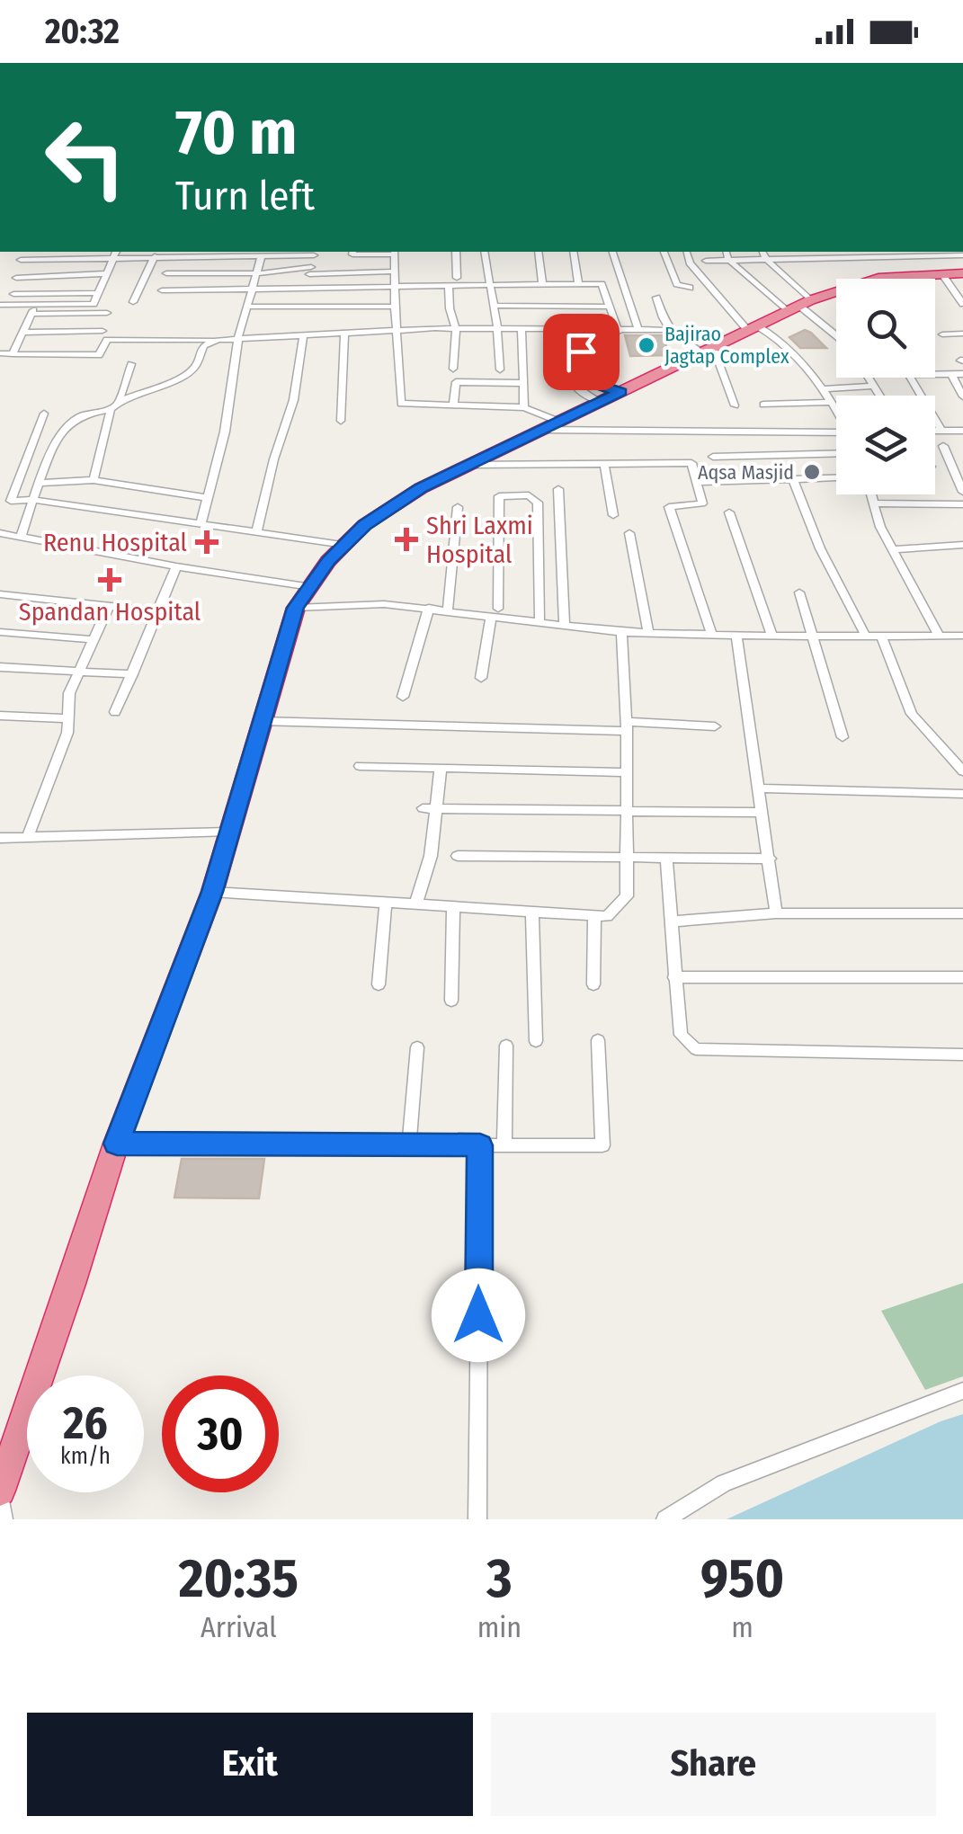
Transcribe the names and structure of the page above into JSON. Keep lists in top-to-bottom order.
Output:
{
  "places": {
    "other": ["Bajirao Jagtap Complex", "Aqsa Masjid"],
    "health": ["Shri Laxmi Hospital", "Renu Hospital", "Spandan Hospital"]
  },
  "page": {
    "status": "20:32",
    "turn": ["70 m", "Turn left"],
    "speed": "26 km/h",
    "limit": "30",
    "eta": [
      "20:35",
      "Arrival",
      "3",
      "min",
      "950",
      "m"
    ],
    "buttons": ["Exit", "Share"]
  }
}
